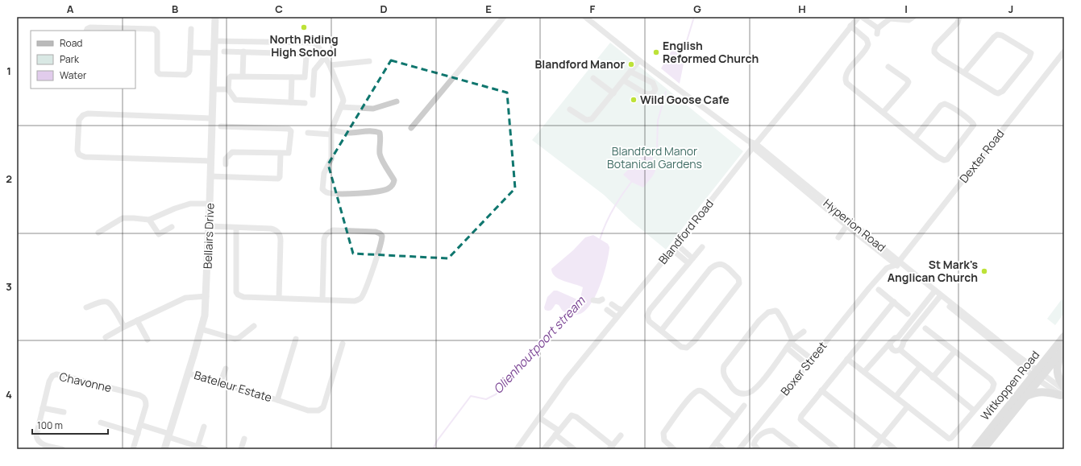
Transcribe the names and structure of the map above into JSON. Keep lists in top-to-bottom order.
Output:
{
  "streets": {
    "main road": ["Witkoppen Road"],
    "street": [
      "Dexter Road",
      "Hyperion Road",
      "Blandford Road",
      "Bellairs Drive",
      "Boxer Street",
      "Chavonne",
      "Bateleur Estate"
    ]
  },
  "crossings": [
    ["Dexter Road", "Hyperion Road"],
    ["Dexter Road", "Boxer Street"],
    ["Hyperion Road", "Blandford Road"],
    ["Hyperion Road", "Boxer Street"],
    ["Hyperion Road", "Witkoppen Road"],
    ["Bellairs Drive", "Bateleur Estate"]
  ],
  "water": ["Olienhoutpoort stream"],
  "parks": ["Blandford Manor Botanical Gardens"],
  "places": [
    "North Riding High School",
    "English Reformed Church",
    "Blandford Manor",
    "Wild Goose Cafe",
    "St Mark's Anglican Church"
  ],
  "legend": ["Road", "Park", "Water"],
  "scale_bar": "100 m",
  "grid": {
    "columns": [
      "A",
      "B",
      "C",
      "D",
      "E",
      "F",
      "G",
      "H",
      "I",
      "J"
    ],
    "rows": [
      "1",
      "2",
      "3",
      "4"
    ]
  }
}
